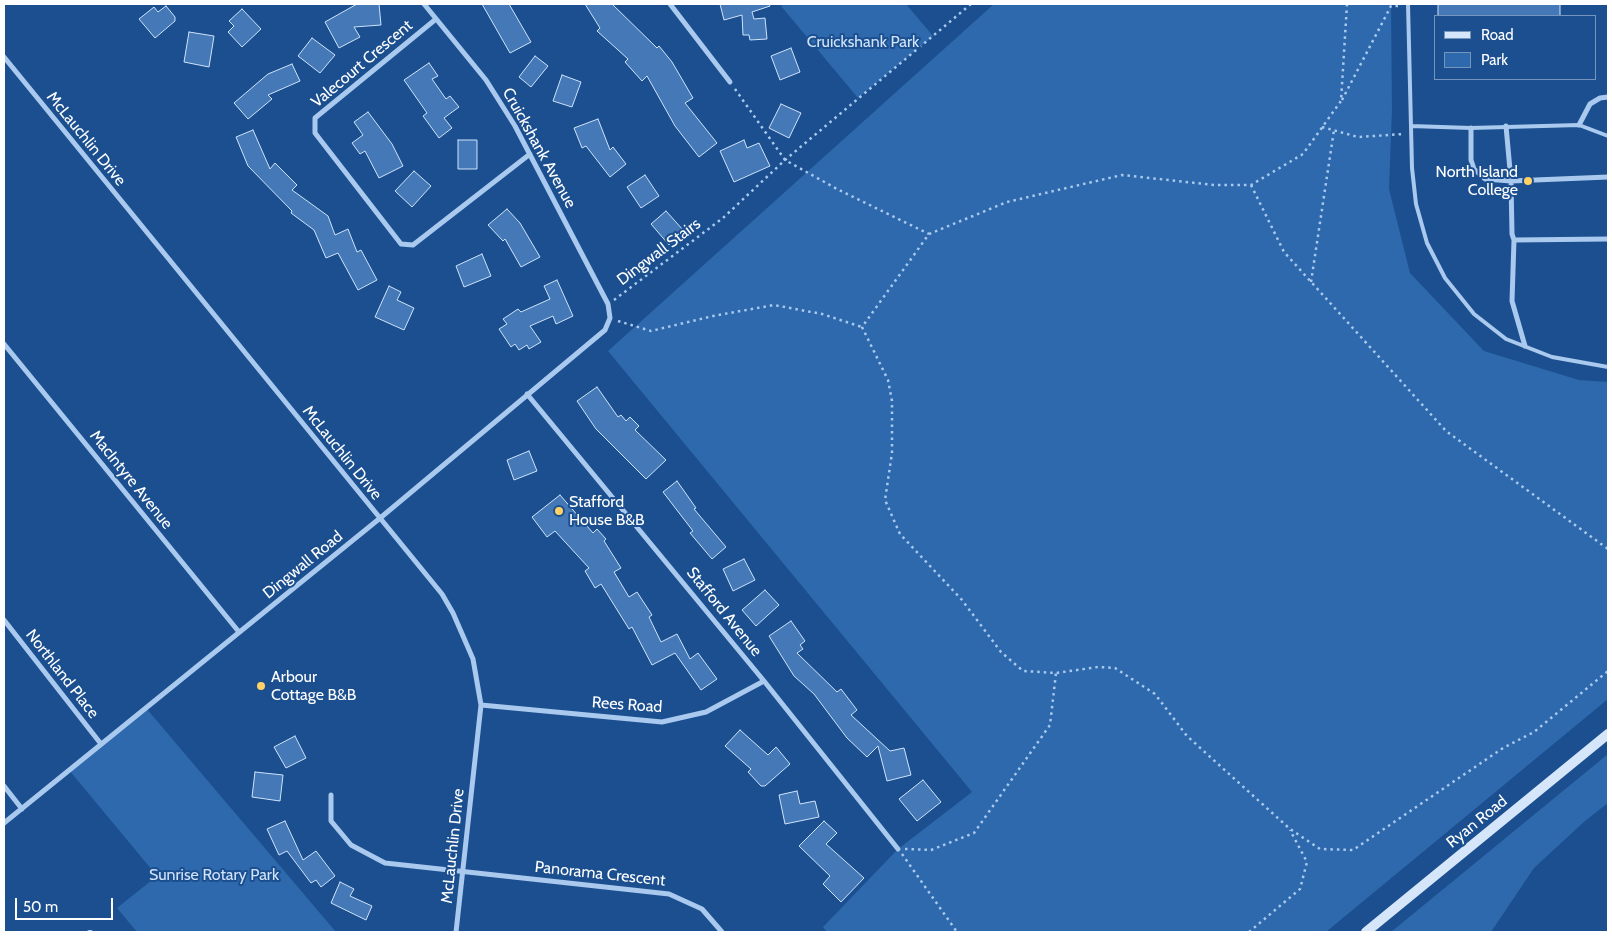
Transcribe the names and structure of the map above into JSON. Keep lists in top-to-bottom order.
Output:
{
  "streets": {
    "main road": ["Ryan Road"],
    "street": [
      "Valecourt Crescent",
      "McLauchlin Drive",
      "Cruickshank Avenue",
      "MacIntyre Avenue",
      "Dingwall Road",
      "Stafford Avenue",
      "Northland Place",
      "Rees Road",
      "Panorama Crescent"
    ],
    "path": ["Dingwall Stairs"]
  },
  "crossings": [
    ["Valecourt Crescent", "Cruickshank Avenue"],
    ["McLauchlin Drive", "Dingwall Road"],
    ["McLauchlin Drive", "Rees Road"],
    ["McLauchlin Drive", "Panorama Crescent"],
    ["Cruickshank Avenue", "Dingwall Stairs"],
    ["Cruickshank Avenue", "Dingwall Road"],
    ["MacIntyre Avenue", "Dingwall Road"],
    ["Dingwall Road", "Stafford Avenue"],
    ["Dingwall Road", "Northland Place"],
    ["Stafford Avenue", "Rees Road"]
  ],
  "parks": ["Cruickshank Park", "Sunrise Rotary Park"],
  "places": ["North Island College", "Stafford House B&B", "Arbour Cottage B&B"],
  "legend": ["Road", "Park"],
  "scale_bar": "50 m"
}
